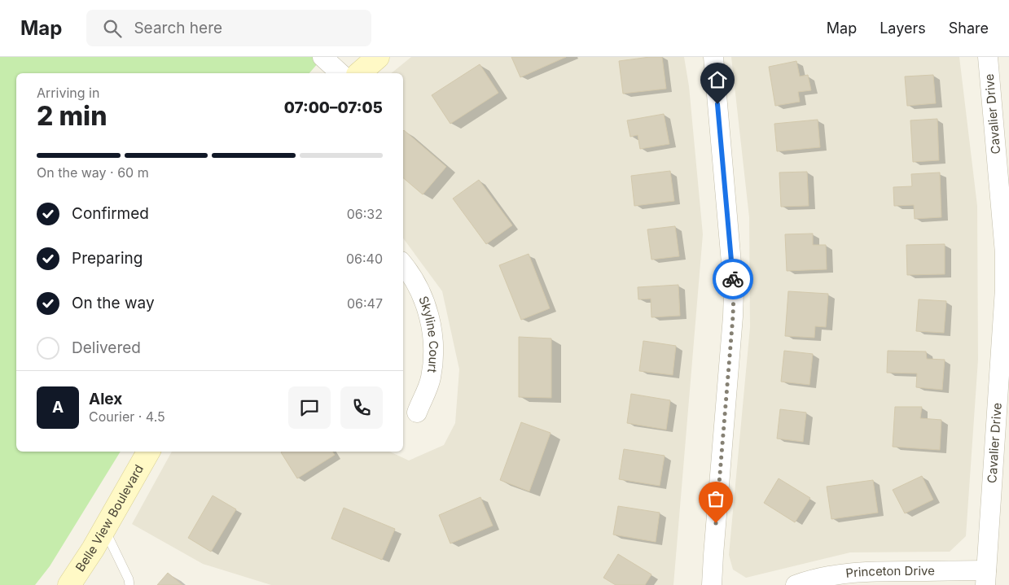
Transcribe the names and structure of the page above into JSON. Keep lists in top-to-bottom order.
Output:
{
  "streets": {
    "main road": ["Belle View Boulevard"],
    "street": ["Cavalier Drive", "Skyline Court", "Princeton Drive"]
  },
  "crossings": [
    ["Cavalier Drive", "Princeton Drive"]
  ],
  "page": {
    "header": "Map",
    "search": "Search here",
    "nav": ["Map", "Layers", "Share"],
    "heading": ["2 min", "Arriving in", "07:00–07:05"],
    "panel": ["Alex", "Courier · 4.5"],
    "bar": "On the way · 60 m",
    "list": [
      ["Confirmed", "06:32"],
      ["Preparing", "06:40"],
      ["On the way", "06:47"],
      "Delivered"
    ],
    "round": "A"
  }
}
